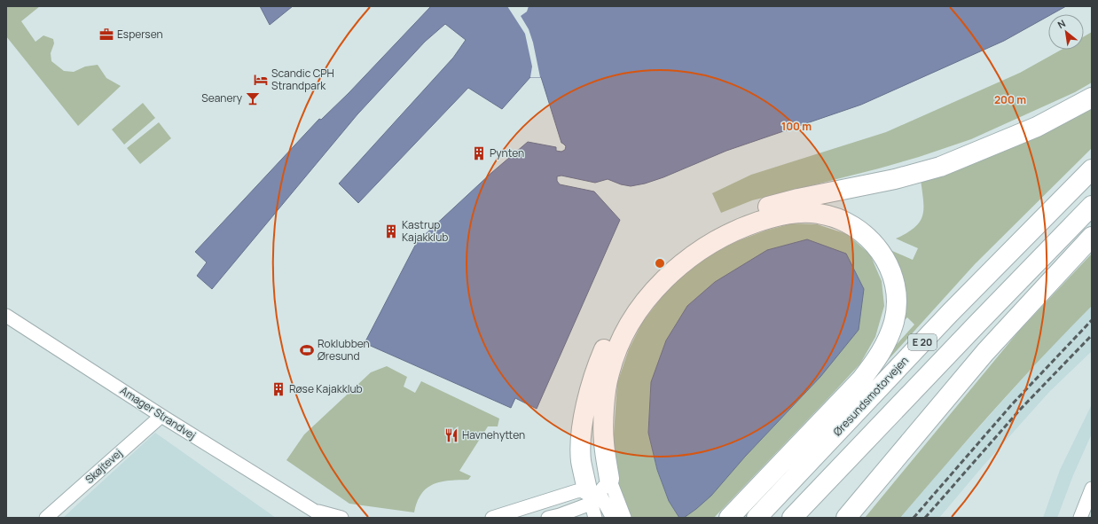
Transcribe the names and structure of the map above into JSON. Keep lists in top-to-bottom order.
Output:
{
  "streets": {
    "highway": ["E 20", "Øresundsmotorvejen"],
    "street": ["Amager Strandvej", "Skøjtevej"]
  },
  "crossings": [
    ["Amager Strandvej", "Skøjtevej"]
  ],
  "places": {
    "office": ["Espersen"],
    "hotel": ["Scandic CPH Strandpark"],
    "bar": ["Seanery"],
    "building": ["Pynten", "Kastrup Kajakklub", "Røse Kajakklub"],
    "sports": ["Roklubben Øresund"],
    "restaurant": ["Havnehytten"]
  },
  "north": "top left",
  "rings": ["200 m", "100 m"]
}
